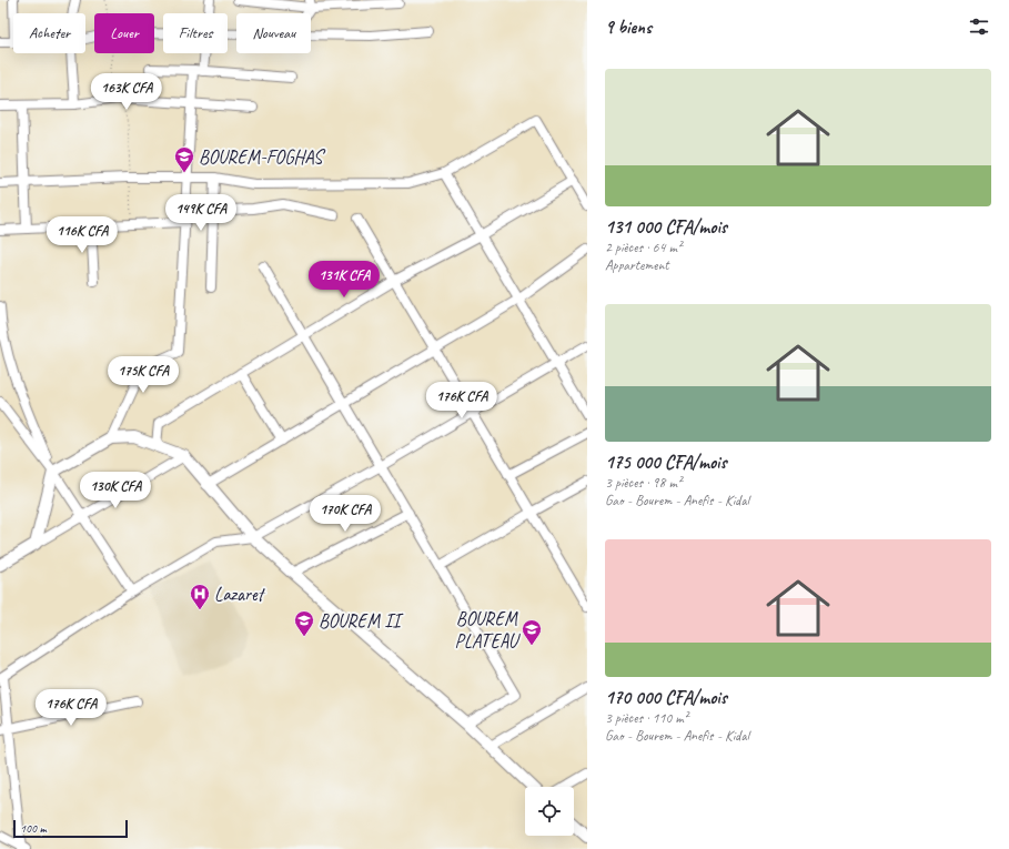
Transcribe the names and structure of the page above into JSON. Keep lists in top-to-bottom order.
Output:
{
  "places": {
    "school or university": ["BOUREM-FOGHAS", "BOUREM II", "BOUREM PLATEAU"],
    "hospital": ["Lazaret"]
  },
  "scale_bar": "100 m",
  "page": {
    "heading": "9 biens",
    "chip": [
      "Acheter",
      "Louer",
      "Filtres",
      "Nouveau"
    ],
    "list": [
      {
        "name": "131 000 CFA/mois",
        "note": "2 pièces · 64 m² · Appartement"
      },
      {
        "name": "175 000 CFA/mois",
        "note": "3 pièces · 98 m² · Gao - Bourem - Anefis - Kidal"
      },
      {
        "name": "170 000 CFA/mois",
        "note": "3 pièces · 110 m² · Gao - Bourem - Anefis - Kidal"
      }
    ],
    "price": [
      "163K CFA",
      "149K CFA",
      "116K CFA",
      "131K CFA",
      "175K CFA",
      "176K CFA",
      "130K CFA",
      "170K CFA",
      "176K CFA"
    ],
    "scale": "100 m"
  }
}
